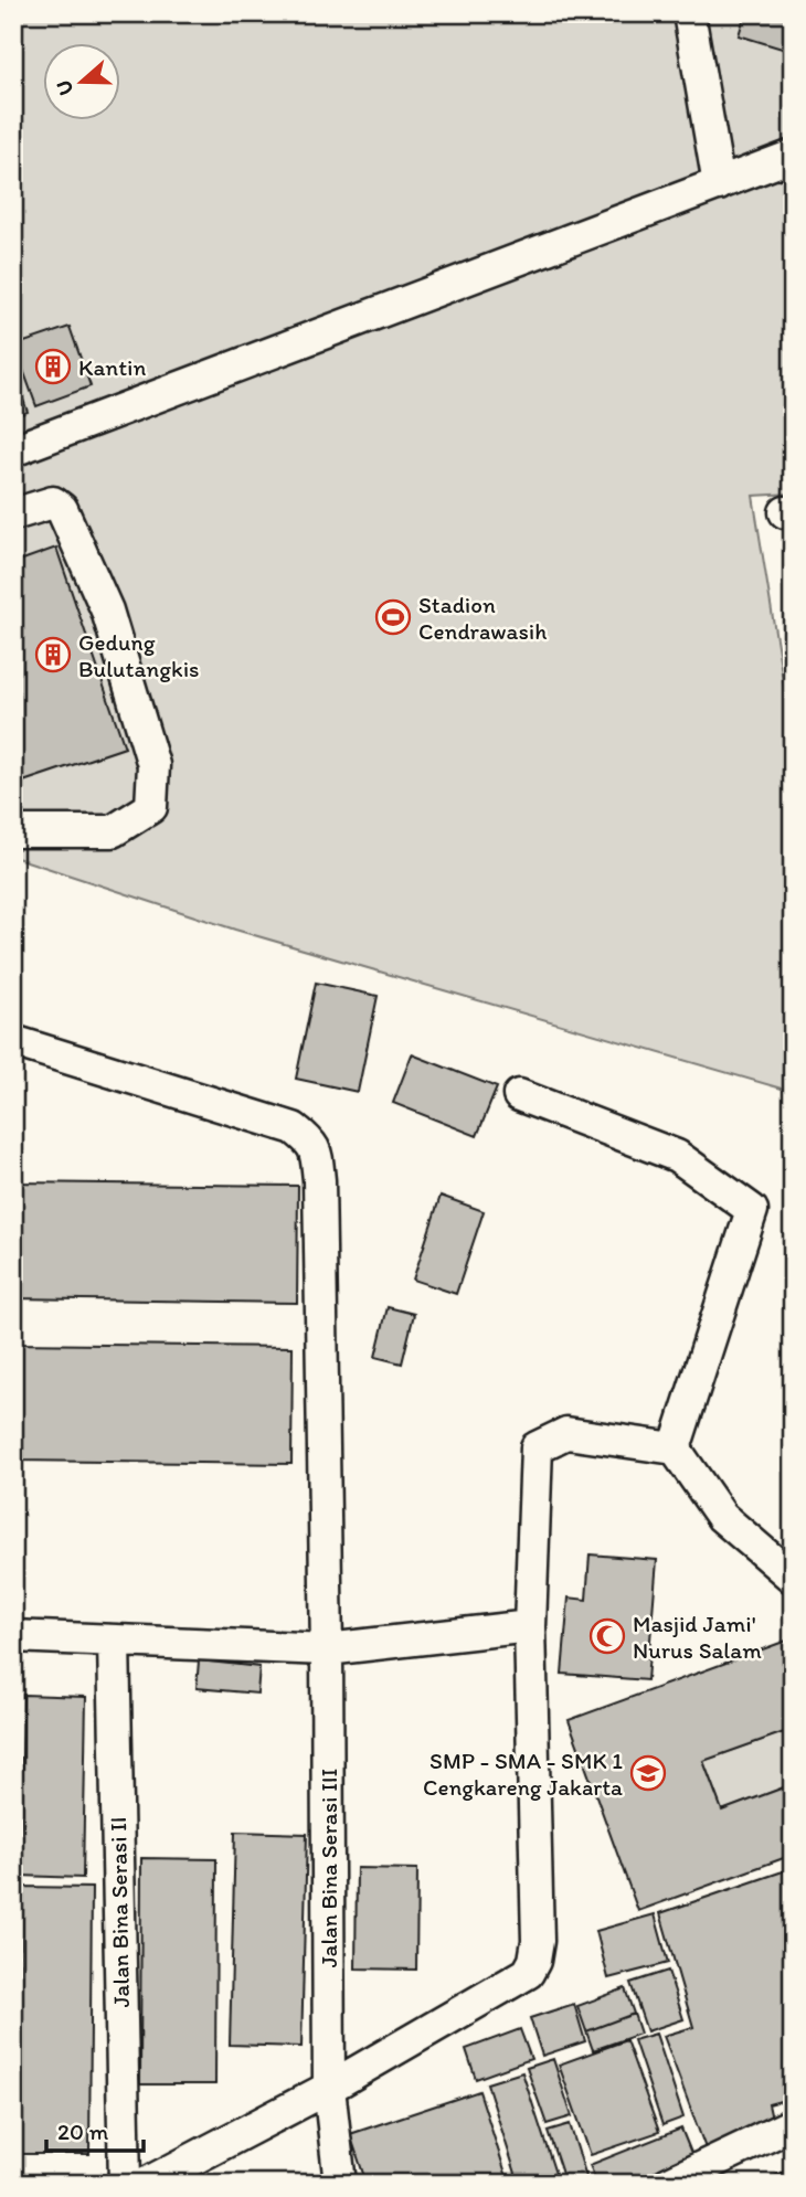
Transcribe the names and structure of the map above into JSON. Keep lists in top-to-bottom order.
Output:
{
  "streets": {
    "street": ["Jalan Bina Serasi III", "Jalan Bina Serasi II"]
  },
  "places": {
    "building": ["Kantin", "Gedung Bulutangkis"],
    "sports": ["Stadion Cendrawasih"],
    "mosque": ["Masjid Jami' Nurus Salam"],
    "school or university": ["SMP - SMA - SMK 1 Cengkareng Jakarta"]
  },
  "scale_bar": "20 m",
  "north": "left"
}
